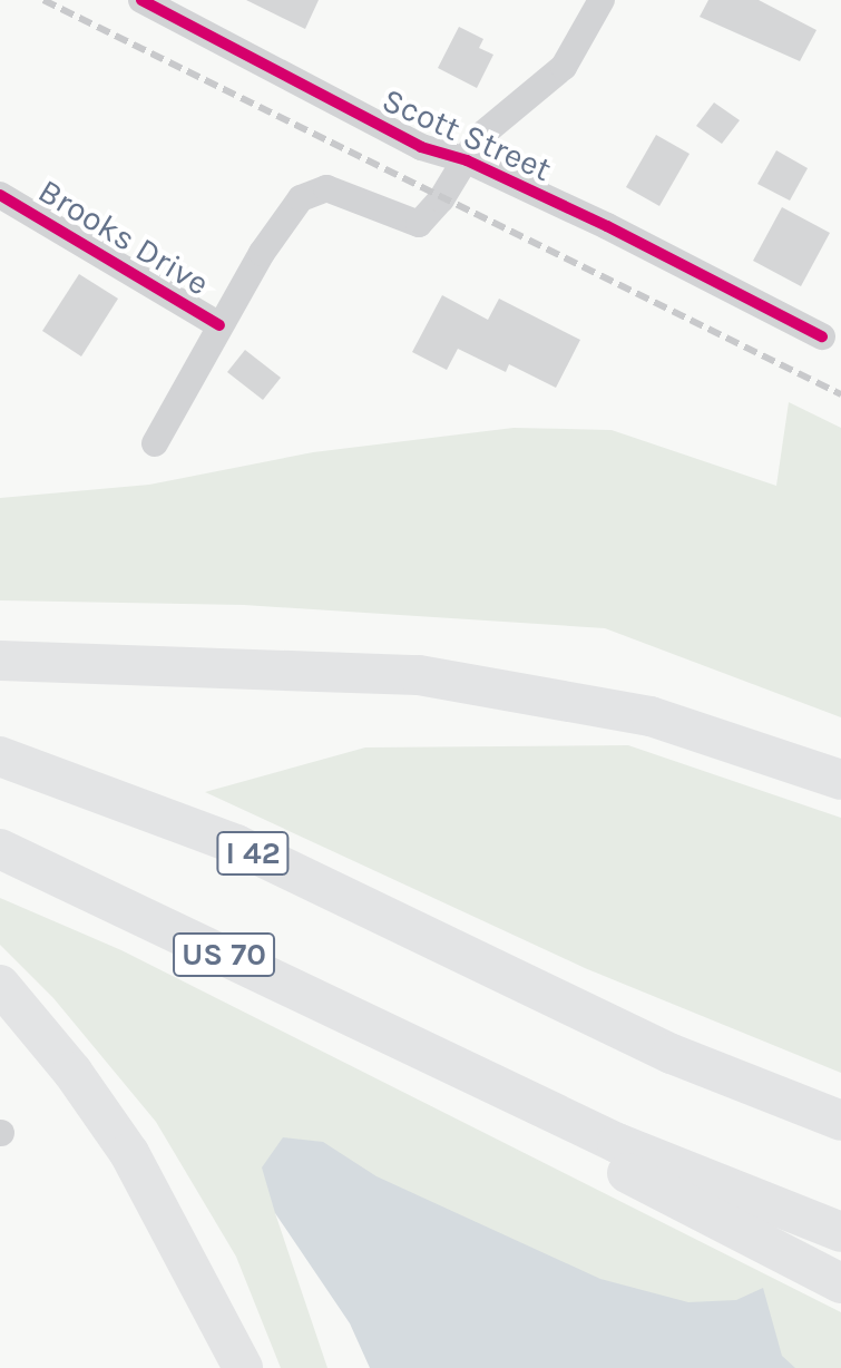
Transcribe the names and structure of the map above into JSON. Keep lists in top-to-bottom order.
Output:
{
  "streets": {
    "highway": ["I 42", "US 70"],
    "street": ["Scott Street", "Brooks Drive"]
  }
}
